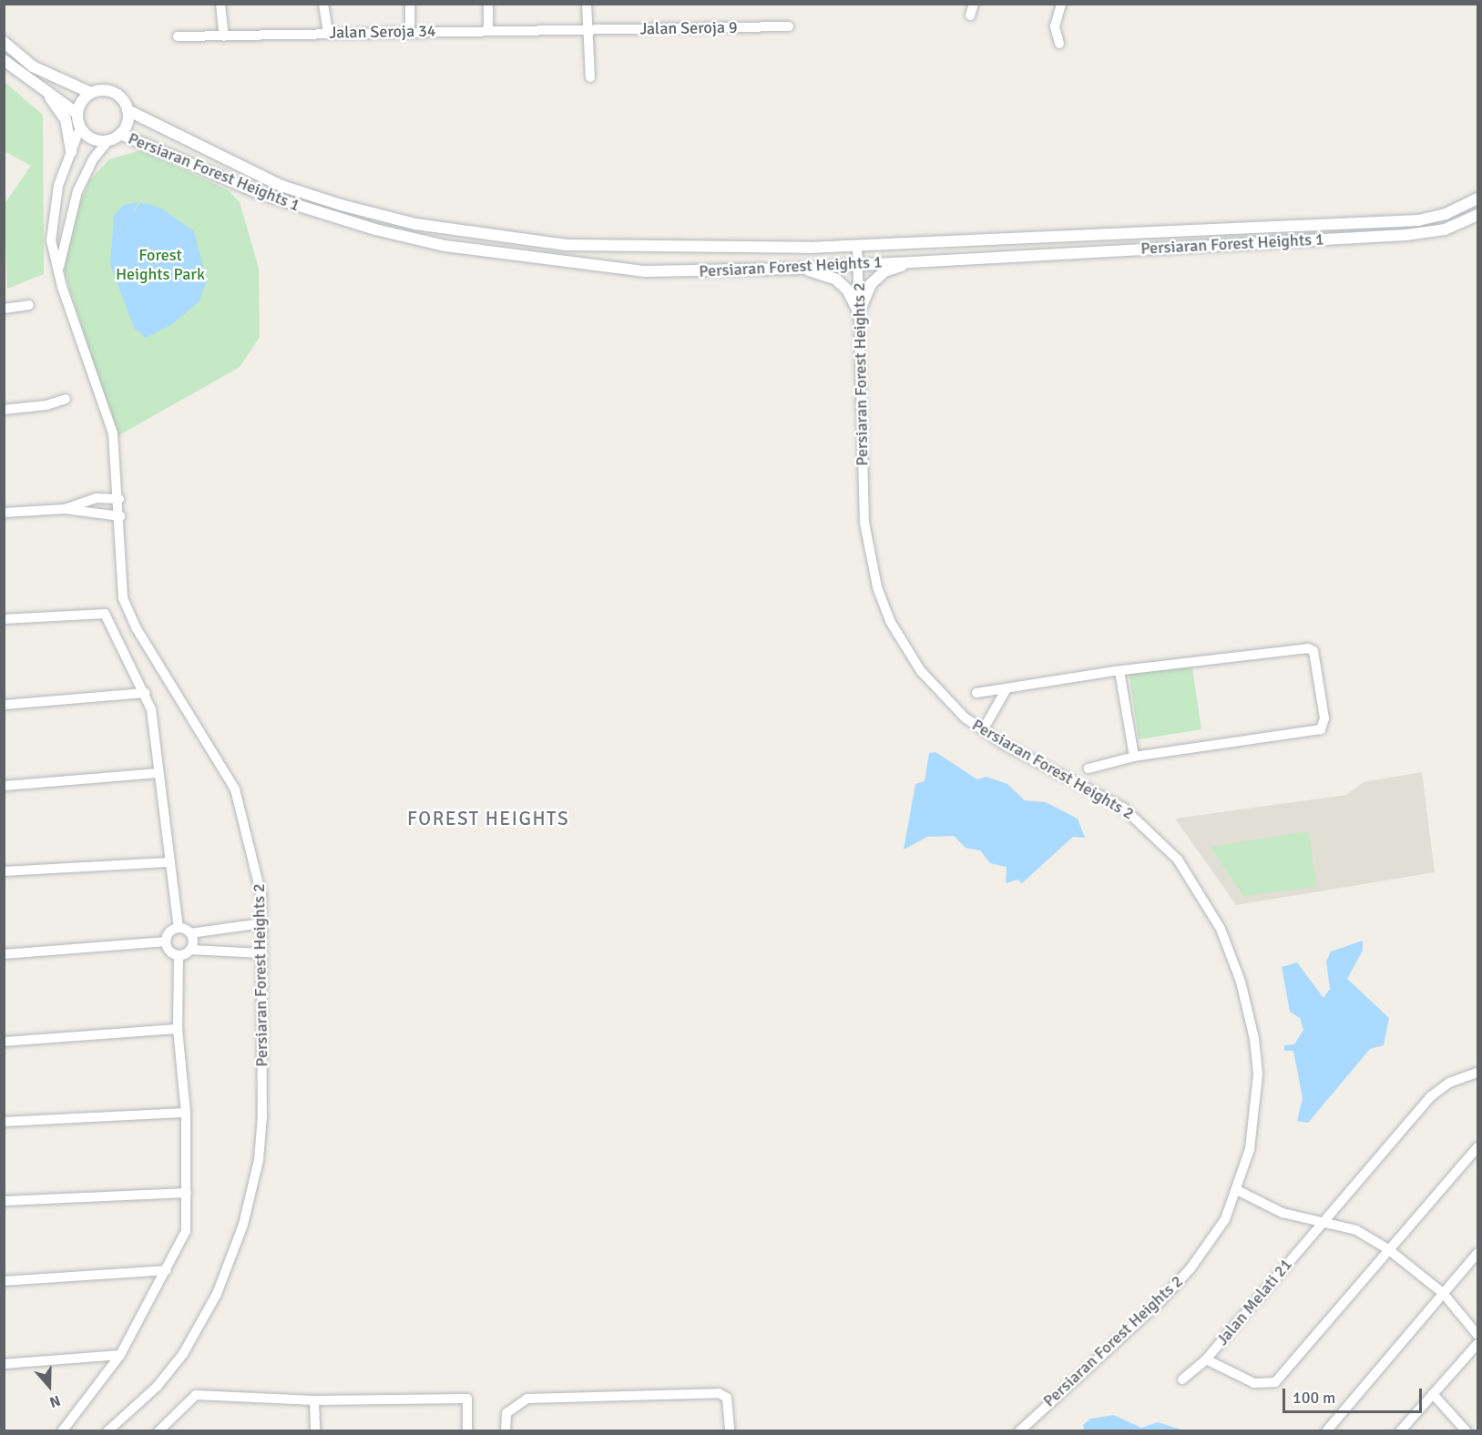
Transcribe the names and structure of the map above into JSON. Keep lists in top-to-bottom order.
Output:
{
  "streets": {
    "street": [
      "Jalan Seroja 9",
      "Jalan Seroja 34",
      "Persiaran Forest Heights 1",
      "Persiaran Forest Heights 2",
      "Jalan Melati 21"
    ]
  },
  "crossings": [
    ["Jalan Seroja 9", "Jalan Seroja 34"],
    ["Persiaran Forest Heights 1", "Persiaran Forest Heights 2"]
  ],
  "districts": ["FOREST HEIGHTS"],
  "parks": ["Forest Heights Park"],
  "scale_bar": "100 m",
  "north": "bottom"
}
